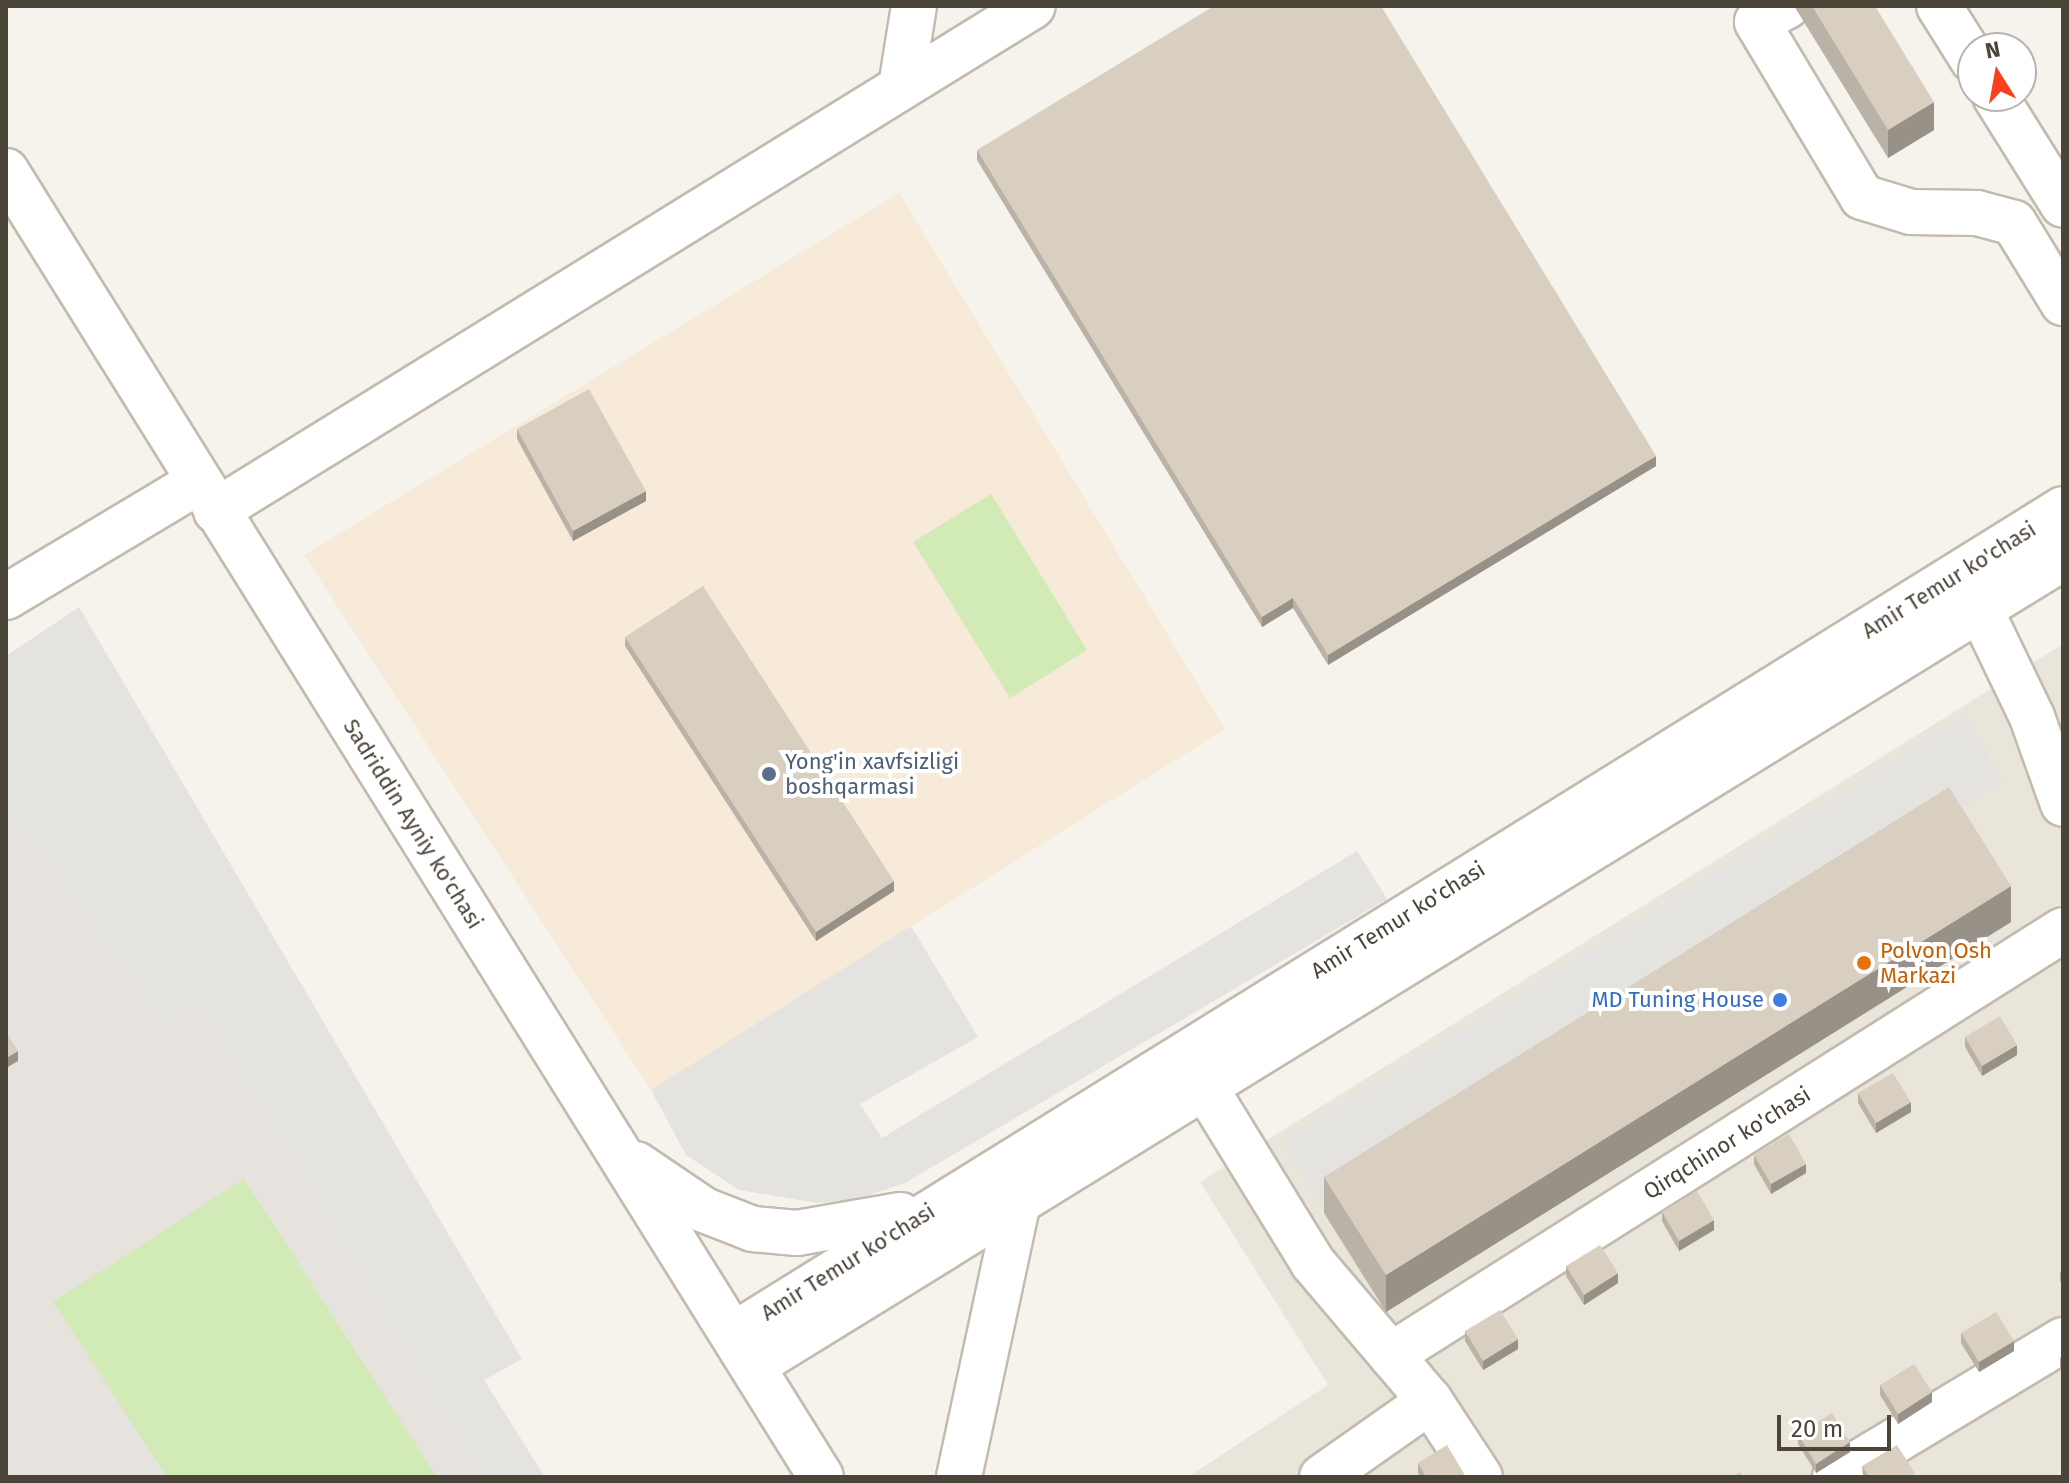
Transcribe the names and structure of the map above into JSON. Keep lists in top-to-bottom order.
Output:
{
  "streets": {
    "street": ["Amir Temur ko'chasi", "Sadriddin Ayniy ko'chasi", "Qirqchinor ko'chasi"]
  },
  "crossings": [
    ["Amir Temur ko'chasi", "Sadriddin Ayniy ko'chasi"]
  ],
  "places": ["Yong'in xavfsizligi boshqarmasi", "Polvon Osh Markazi", "MD Tuning House"],
  "scale_bar": "20 m",
  "north": "top"
}
